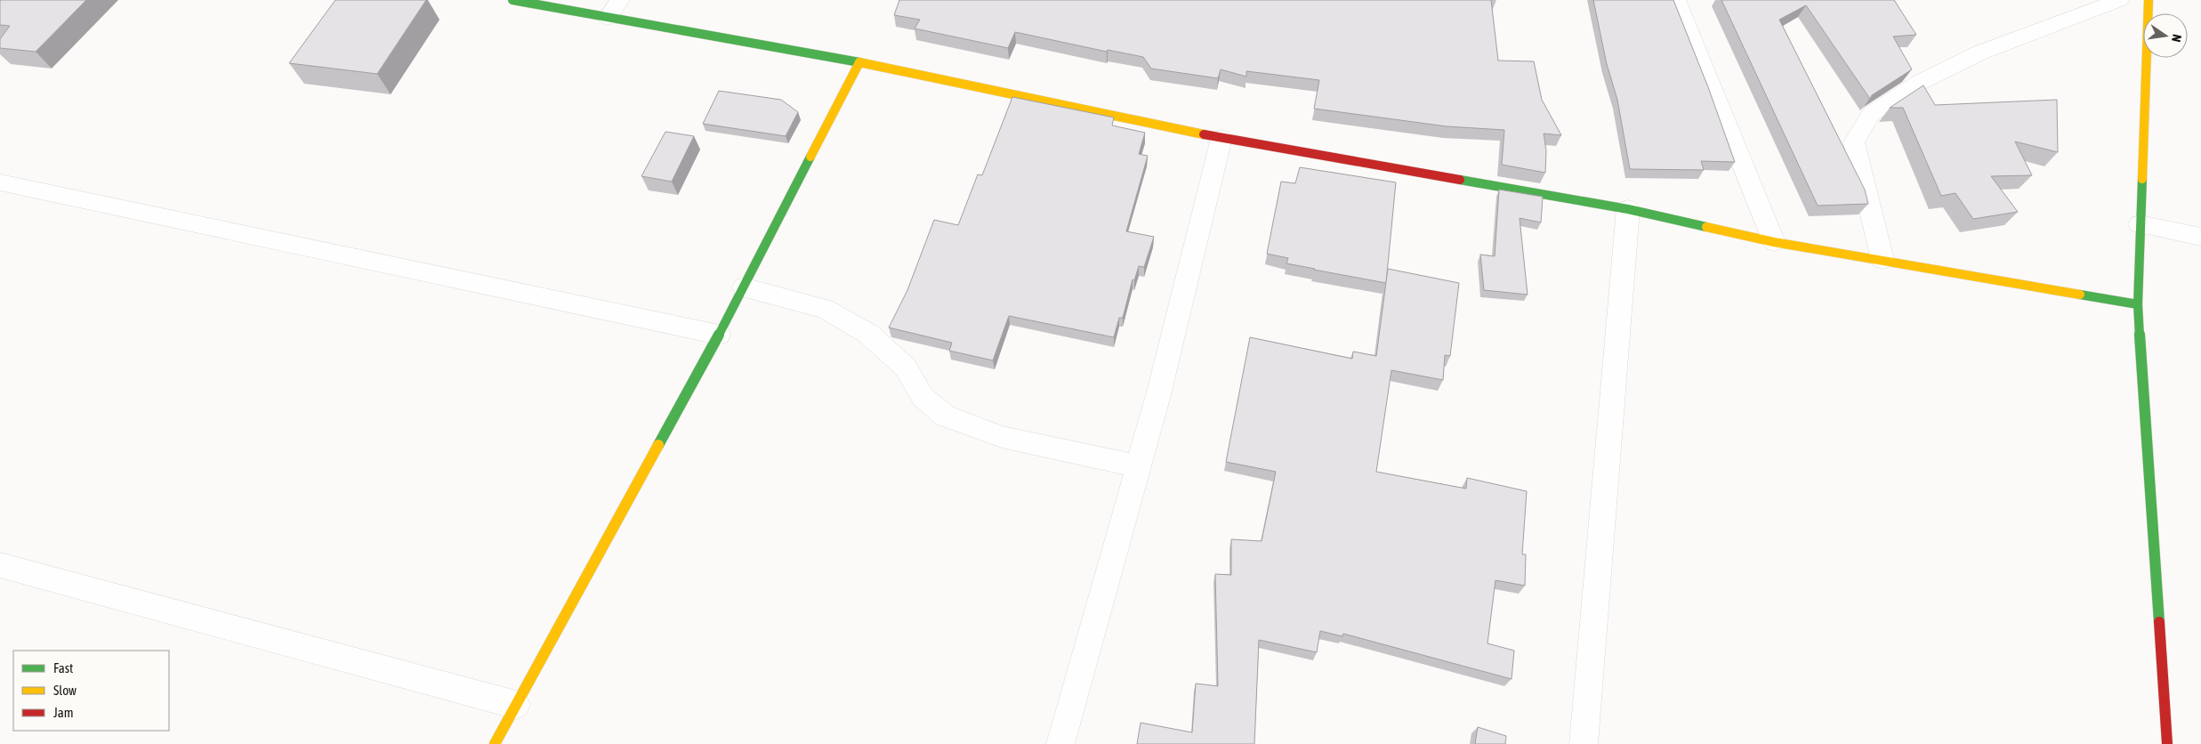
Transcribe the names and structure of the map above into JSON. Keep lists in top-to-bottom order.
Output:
{
  "legend": ["Fast", "Slow", "Jam"],
  "north": "right"
}
